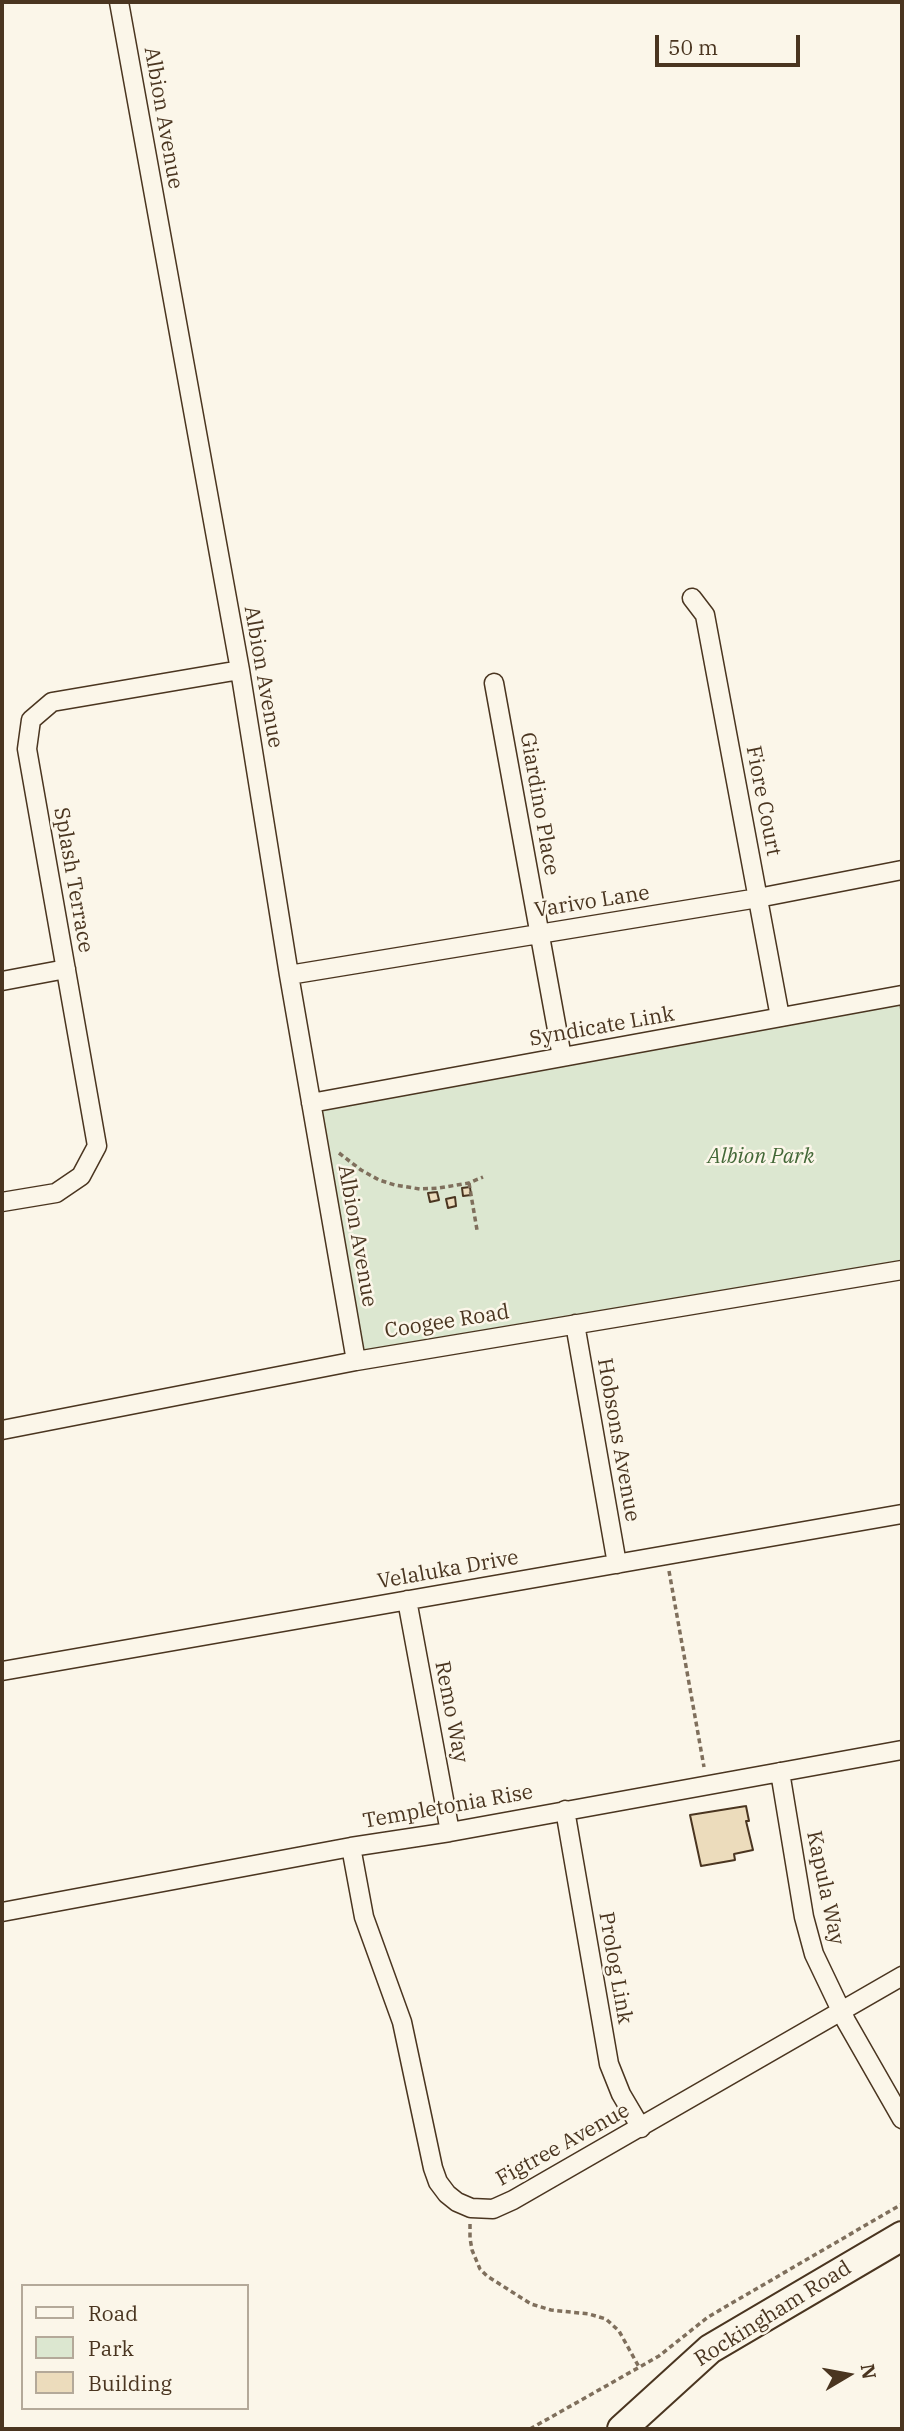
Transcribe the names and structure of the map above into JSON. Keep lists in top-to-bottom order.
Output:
{
  "streets": {
    "main road": ["Rockingham Road"],
    "street": [
      "Albion Avenue",
      "Fiore Court",
      "Giardino Place",
      "Splash Terrace",
      "Varivo Lane",
      "Syndicate Link",
      "Coogee Road",
      "Hobsons Avenue",
      "Velaluka Drive",
      "Remo Way",
      "Templetonia Rise",
      "Kapula Way",
      "Prolog Link",
      "Figtree Avenue"
    ]
  },
  "crossings": [
    ["Albion Avenue", "Splash Terrace"],
    ["Albion Avenue", "Varivo Lane"],
    ["Albion Avenue", "Syndicate Link"],
    ["Albion Avenue", "Coogee Road"],
    ["Fiore Court", "Varivo Lane"],
    ["Fiore Court", "Syndicate Link"],
    ["Giardino Place", "Varivo Lane"],
    ["Giardino Place", "Syndicate Link"],
    ["Coogee Road", "Hobsons Avenue"],
    ["Hobsons Avenue", "Velaluka Drive"],
    ["Velaluka Drive", "Remo Way"],
    ["Remo Way", "Templetonia Rise"],
    ["Templetonia Rise", "Kapula Way"],
    ["Templetonia Rise", "Prolog Link"],
    ["Kapula Way", "Figtree Avenue"],
    ["Prolog Link", "Figtree Avenue"]
  ],
  "parks": ["Albion Park"],
  "legend": ["Road", "Park", "Building"],
  "scale_bar": "50 m",
  "north": "right"
}
